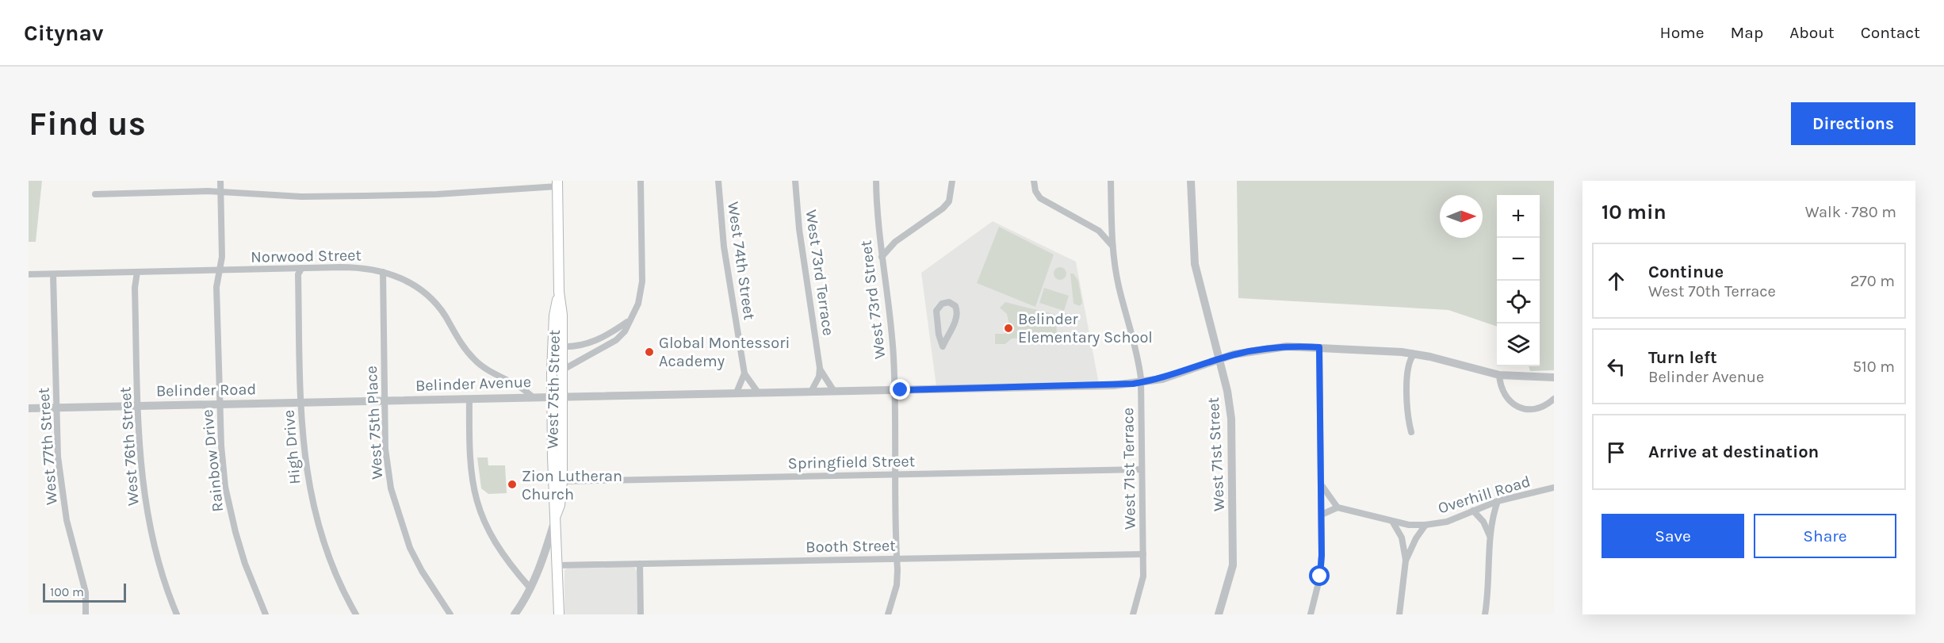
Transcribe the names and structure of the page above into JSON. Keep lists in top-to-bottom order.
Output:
{
  "streets": {
    "main road": ["West 75th Street"],
    "street": [
      "Norwood Street",
      "West 74th Street",
      "West 73rd Terrace",
      "West 73rd Street",
      "Belinder Avenue",
      "Belinder Road",
      "West 75th Place",
      "West 77th Street",
      "West 76th Street",
      "High Drive",
      "West 71st Street",
      "Rainbow Drive",
      "Springfield Street",
      "West 71st Terrace",
      "Overhill Road",
      "Booth Street"
    ]
  },
  "crossings": [
    ["Norwood Street", "Belinder Avenue"],
    ["Norwood Street", "West 75th Place"],
    ["Norwood Street", "West 77th Street"],
    ["Norwood Street", "West 76th Street"],
    ["Norwood Street", "High Drive"],
    ["Norwood Street", "Rainbow Drive"],
    ["West 74th Street", "Belinder Avenue"],
    ["West 73rd Terrace", "Belinder Avenue"],
    ["West 73rd Street", "Belinder Avenue"],
    ["West 73rd Street", "Springfield Street"],
    ["West 73rd Street", "Booth Street"],
    ["Belinder Avenue", "West 75th Street"],
    ["Belinder Avenue", "Belinder Road"],
    ["Belinder Avenue", "West 75th Place"],
    ["Belinder Avenue", "West 71st Street"],
    ["Belinder Avenue", "West 71st Terrace"],
    ["West 75th Street", "Springfield Street"],
    ["West 75th Street", "Booth Street"],
    ["Belinder Road", "West 75th Place"],
    ["Belinder Road", "West 77th Street"],
    ["Belinder Road", "West 76th Street"],
    ["Belinder Road", "High Drive"],
    ["Belinder Road", "Rainbow Drive"],
    ["Springfield Street", "West 71st Terrace"],
    ["West 71st Terrace", "Booth Street"]
  ],
  "places": ["Belinder Elementary School", "Global Montessori Academy", "Zion Lutheran Church"],
  "scale_bar": "100 m",
  "north": "right",
  "page": {
    "header": "Citynav",
    "nav": [
      "Home",
      "Map",
      "About",
      "Contact"
    ],
    "buttons": [
      "Directions",
      ["Save", "Share"]
    ],
    "title": "Find us",
    "heading": ["10 min", "Walk · 780 m"],
    "map_buttons": ["+", "−"],
    "list": [
      ["Continue", "West 70th Terrace", "270 m"],
      ["Turn left", "Belinder Avenue", "510 m"],
      "Arrive at destination"
    ],
    "scale": "100 m"
  }
}
